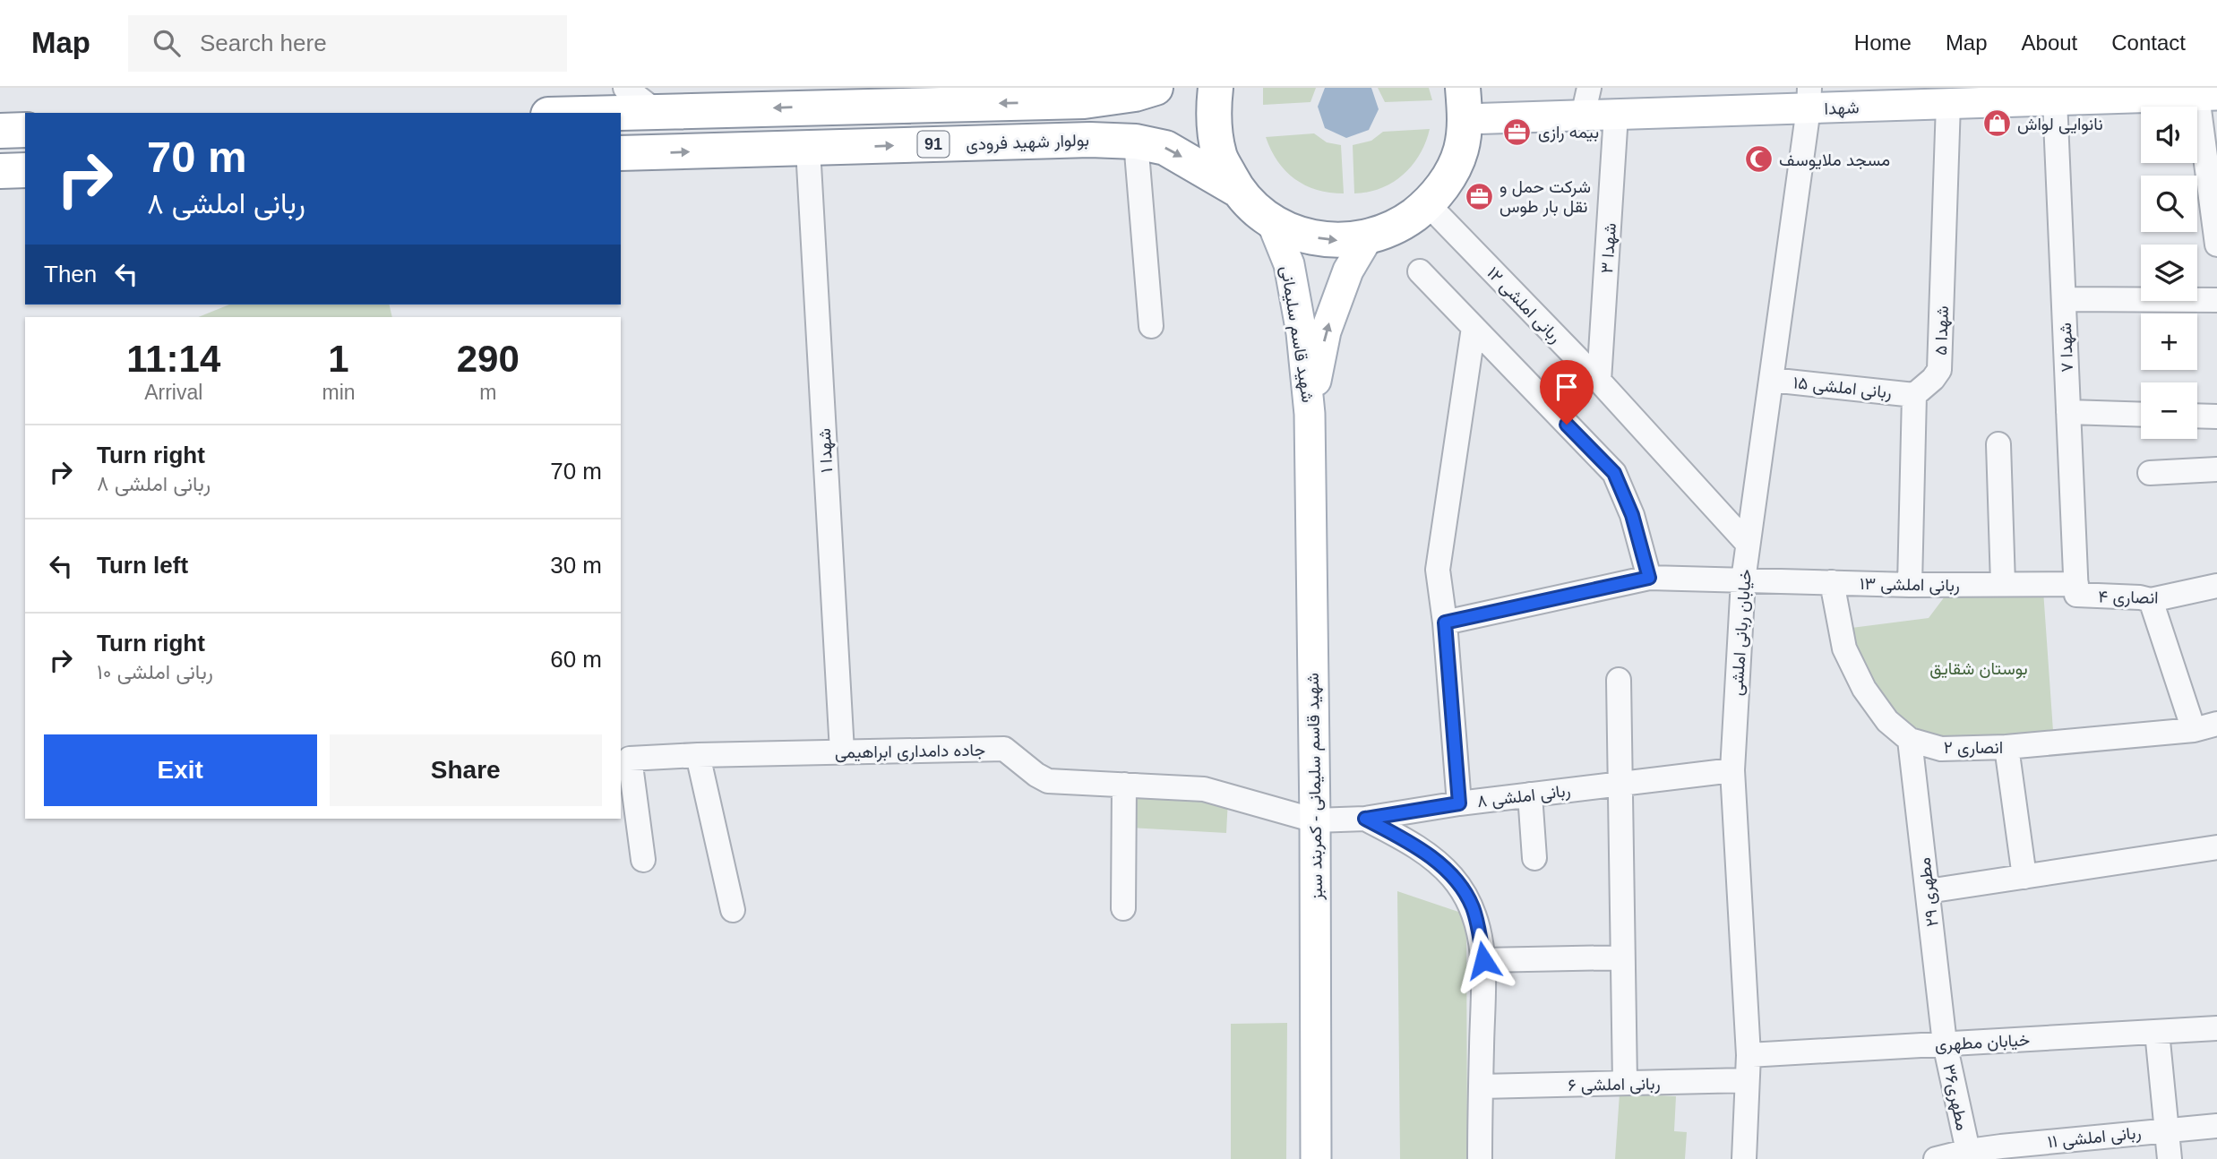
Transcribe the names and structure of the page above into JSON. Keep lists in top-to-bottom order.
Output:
{
  "streets": {
    "highway": ["بولوار شهید فرودی", "91"],
    "main road": ["شهدا", "شهید قاسم سلیمانی", "شهید قاسم سلیمانی - کمربند سبز"],
    "street": [
      "شهدا ۳",
      "ربانی املشی ۱۲",
      "شهدا ۵",
      "شهدا ۷",
      "ربانی املشی ۱۵",
      "شهدا ۱",
      "ربانی املشی ۱۳",
      "انصاری ۴",
      "خیابان ربانی املشی",
      "انصاری ۲",
      "جاده دامداری ابراهیمی",
      "ربانی املشی ۸",
      "مطهری ۲۹",
      "خیابان مطهری",
      "ربانی املشی ۶",
      "مطهری۳۶",
      "ربانی املشی ۱۱"
    ]
  },
  "crossings": [
    ["شهدا", "91"],
    ["شهدا", "شهدا ۳"],
    ["شهدا", "شهدا ۵"],
    ["شهدا", "شهدا ۷"],
    ["شهدا", "خیابان ربانی املشی"],
    ["بولوار شهید فرودی", "91"],
    ["بولوار شهید فرودی", "شهدا ۱"],
    ["91", "ربانی املشی ۱۲"],
    ["91", "شهید قاسم سلیمانی"],
    ["شهدا ۳", "ربانی املشی ۱۲"],
    ["ربانی املشی ۱۲", "خیابان ربانی املشی"],
    ["شهدا ۵", "ربانی املشی ۱۵"],
    ["شهید قاسم سلیمانی", "شهید قاسم سلیمانی - کمربند سبز"],
    ["شهدا ۷", "ربانی املشی ۱۳"],
    ["شهدا ۷", "انصاری ۴"],
    ["ربانی املشی ۱۵", "خیابان ربانی املشی"],
    ["شهدا ۱", "جاده دامداری ابراهیمی"],
    ["ربانی املشی ۱۳", "انصاری ۴"],
    ["ربانی املشی ۱۳", "خیابان ربانی املشی"],
    ["ربانی املشی ۱۳", "انصاری ۲"],
    ["خیابان ربانی املشی", "ربانی املشی ۸"],
    ["خیابان ربانی املشی", "خیابان مطهری"],
    ["خیابان ربانی املشی", "ربانی املشی ۶"],
    ["انصاری ۲", "مطهری ۲۹"],
    ["جاده دامداری ابراهیمی", "شهید قاسم سلیمانی - کمربند سبز"],
    ["جاده دامداری ابراهیمی", "ربانی املشی ۸"],
    ["شهید قاسم سلیمانی - کمربند سبز", "ربانی املشی ۸"],
    ["مطهری ۲۹", "خیابان مطهری"],
    ["مطهری ۲۹", "مطهری۳۶"],
    ["خیابان مطهری", "مطهری۳۶"],
    ["مطهری۳۶", "ربانی املشی ۱۱"]
  ],
  "one_way": ["شهید قاسم سلیمانی"],
  "parks": ["بوستان شقایق"],
  "places": {
    "shop": ["نانوایی لواش"],
    "office": ["بیمه رازی", "شرکت حمل و نقل بار طوس"],
    "mosque": ["مسجد ملایوسف"]
  },
  "page": {
    "header": "Map",
    "search": "Search here",
    "nav": [
      "Home",
      "Map",
      "About",
      "Contact"
    ],
    "map_buttons": ["+", "−"],
    "turn": ["70 m", "ربانی املشی ۸"],
    "then": "Then",
    "eta": [
      "11:14",
      "Arrival",
      "1",
      "min",
      "290",
      "m"
    ],
    "list": [
      {
        "name": "Turn right",
        "note": "ربانی املشی ۸",
        "value": "70 m"
      },
      {
        "name": "Turn left",
        "value": "30 m"
      },
      {
        "name": "Turn right",
        "note": "ربانی املشی ۱۰",
        "value": "60 m"
      }
    ],
    "buttons": ["Exit", "Share"]
  }
}
